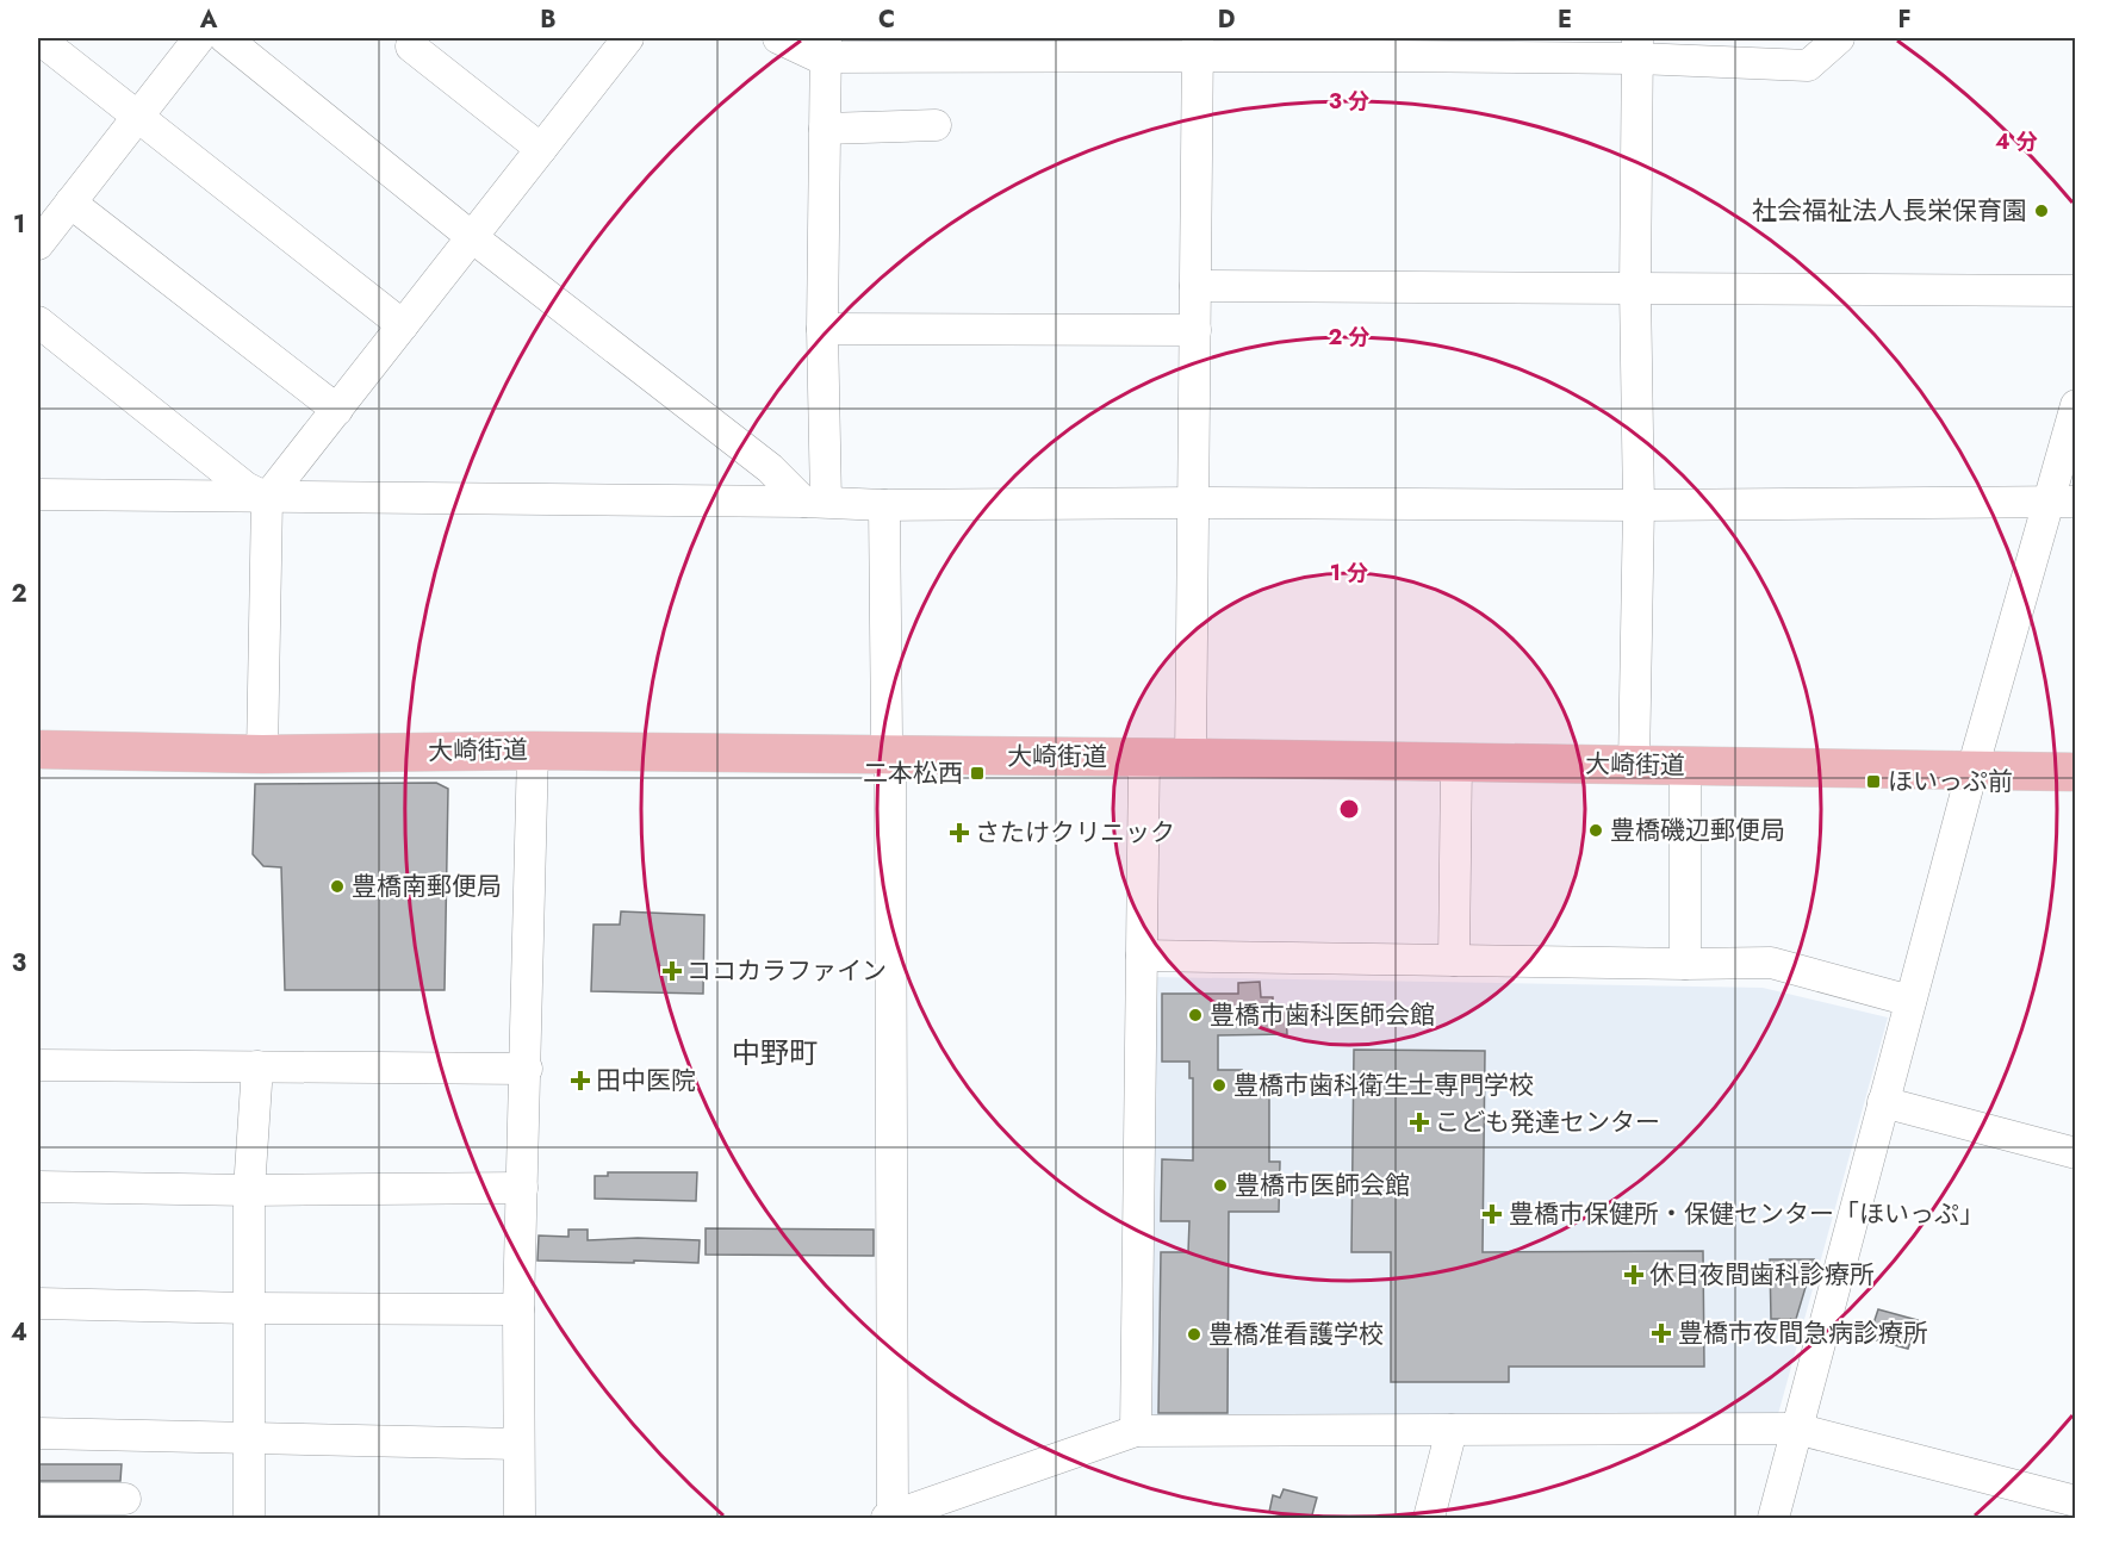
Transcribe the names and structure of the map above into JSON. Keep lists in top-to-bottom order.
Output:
{
  "streets": {
    "main road": ["大崎街道"]
  },
  "districts": ["中野町"],
  "places": {
    "other": [
      "社会福祉法人長栄保育園",
      "豊橋磯辺郵便局",
      "豊橋南郵便局",
      "豊橋市歯科医師会館",
      "豊橋市歯科衛生士専門学校",
      "豊橋市医師会館",
      "豊橋准看護学校"
    ],
    "transit": ["二本松西", "ほいっぷ前"],
    "health": [
      "さたけクリニック",
      "ココカラファイン",
      "田中医院",
      "こども発達センター",
      "豊橋市保健所・保健センター「ほいっぷ」",
      "休日夜間歯科診療所",
      "豊橋市夜間急病診療所"
    ]
  },
  "grid": {
    "columns": [
      "A",
      "B",
      "C",
      "D",
      "E",
      "F"
    ],
    "rows": [
      "1",
      "2",
      "3",
      "4"
    ]
  },
  "rings": [
    "3 分",
    "4 分",
    "2 分",
    "1 分"
  ]
}
